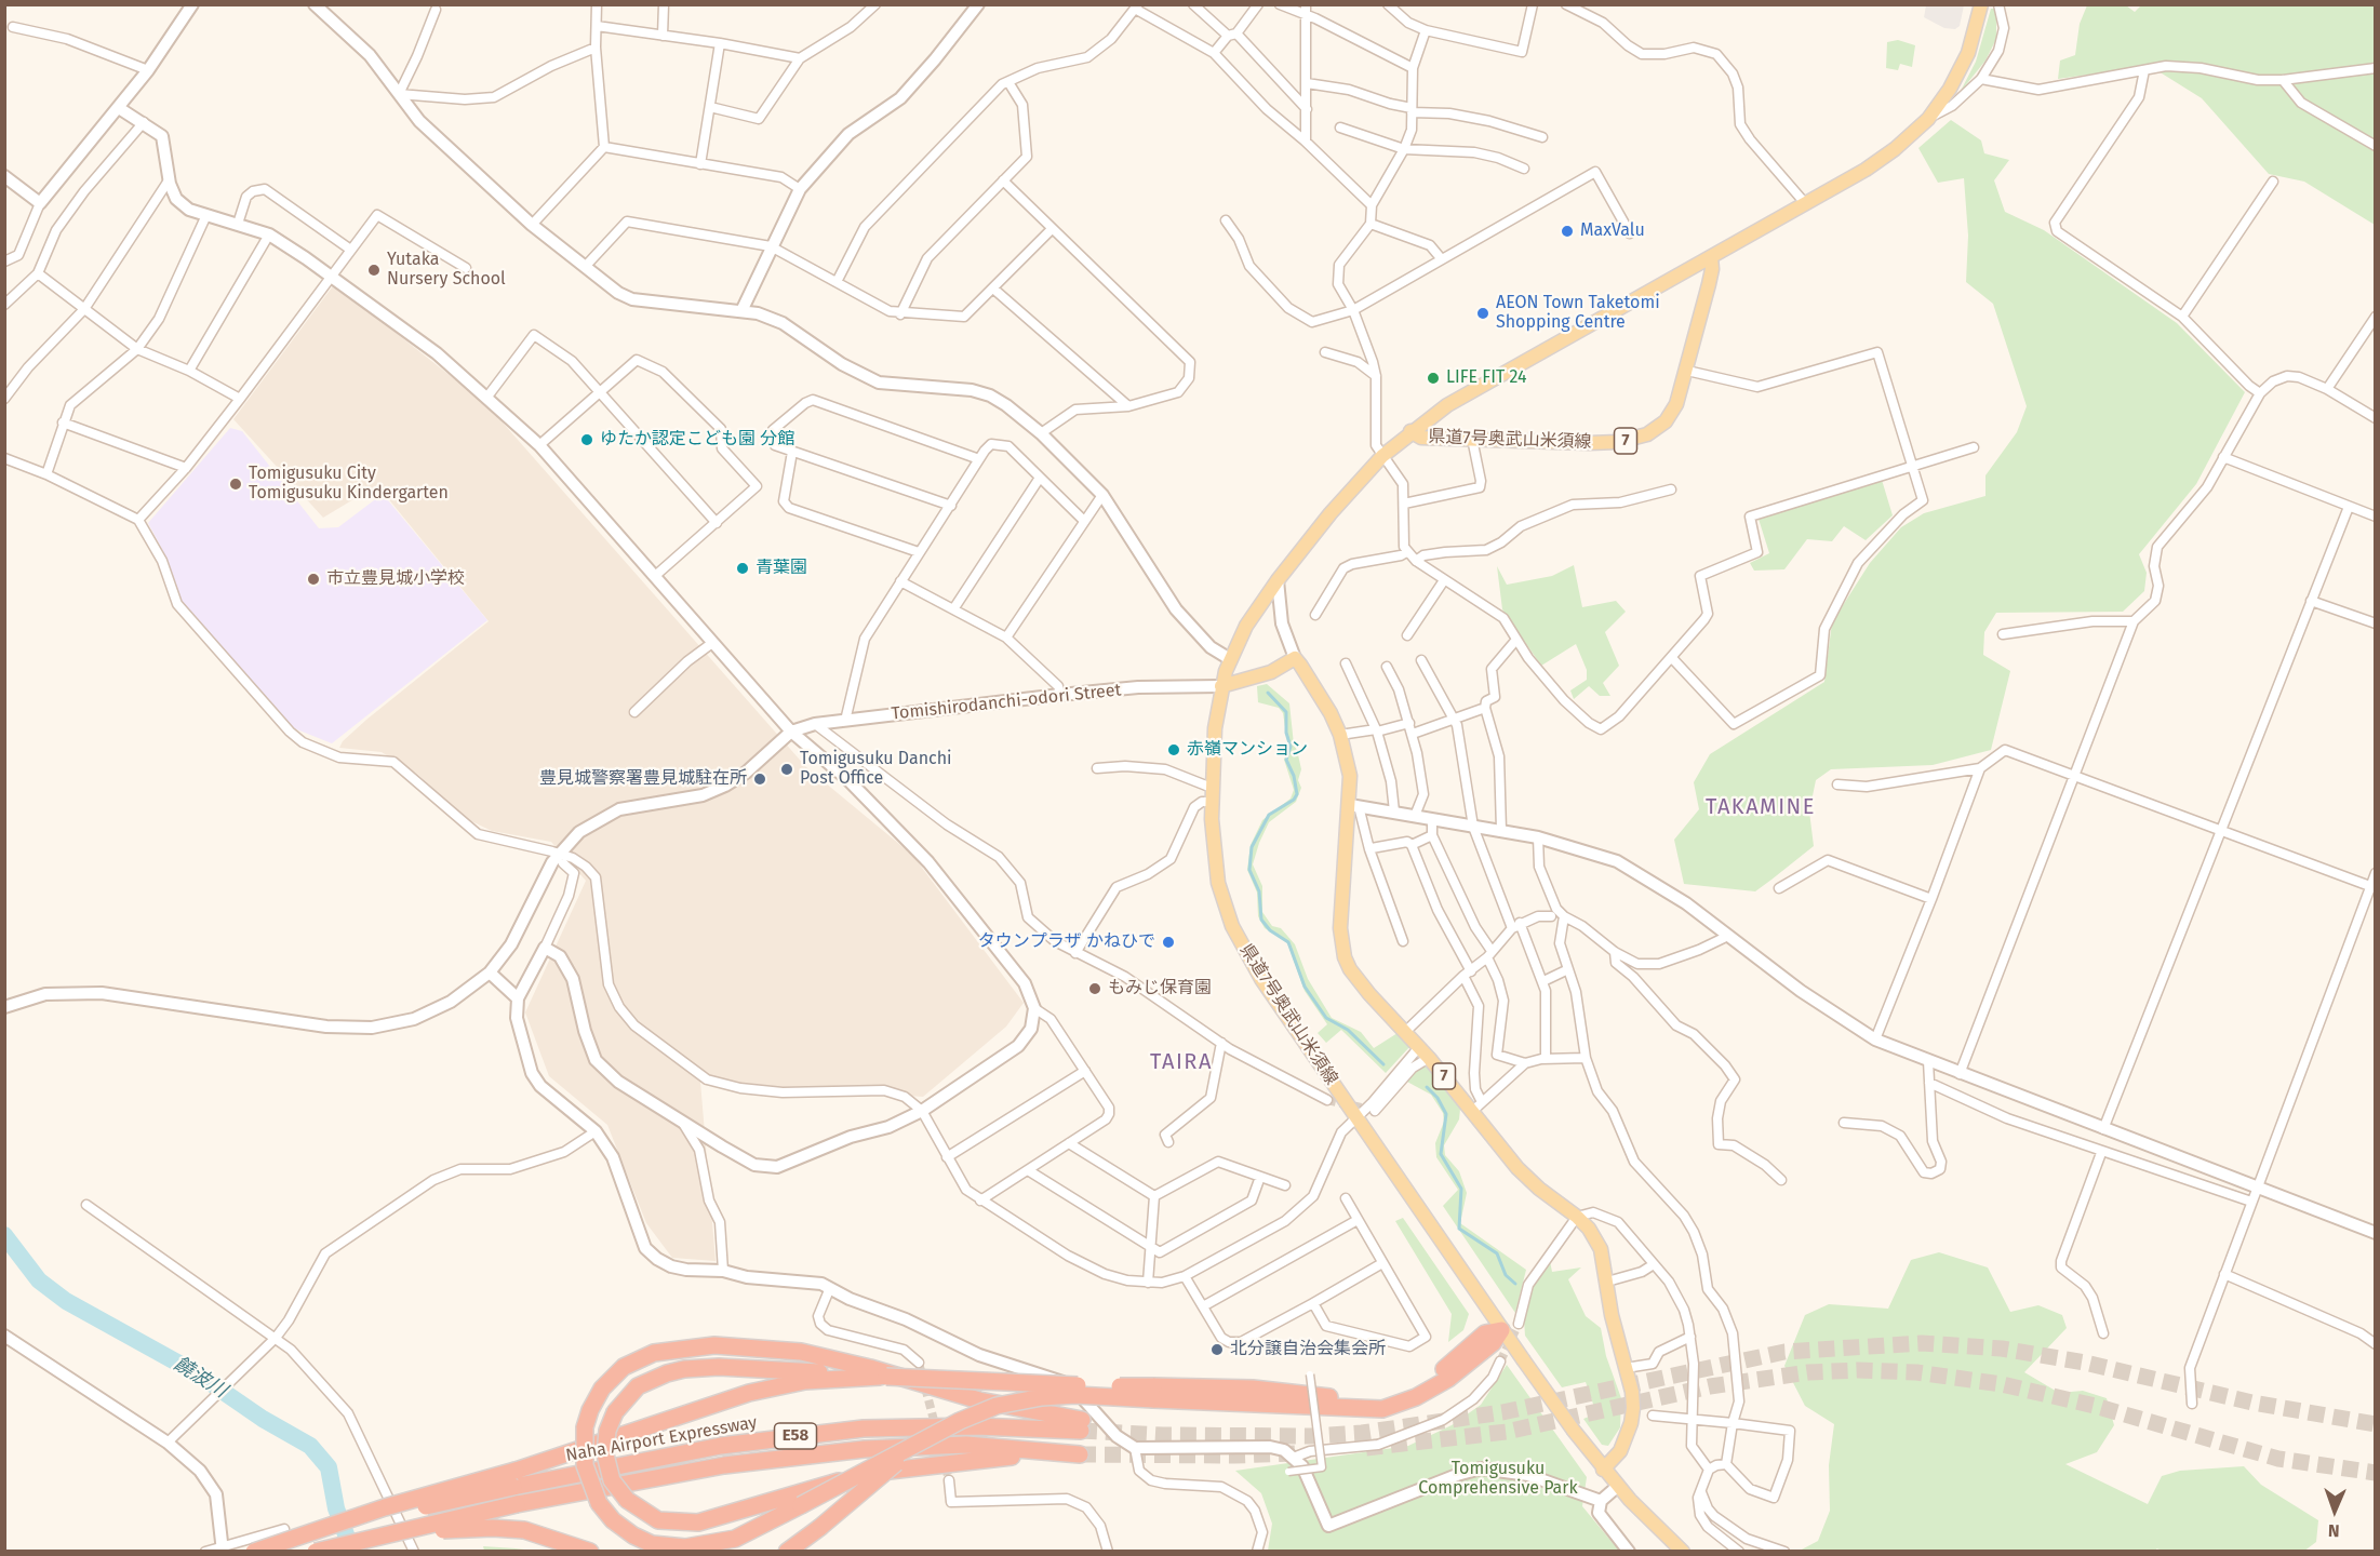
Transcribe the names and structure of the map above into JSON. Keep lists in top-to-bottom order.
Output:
{
  "streets": {
    "highway": ["E58", "Naha Airport Expressway"],
    "main road": ["県道7号奥武山米須線", "7"],
    "street": ["Tomishirodanchi-odori Street"]
  },
  "crossings": [
    ["県道7号奥武山米須線", "7"],
    ["県道7号奥武山米須線", "Tomishirodanchi-odori Street"]
  ],
  "districts": ["TAKAMINE", "TAIRA"],
  "water": ["饒波川"],
  "parks": ["Tomigusuku Comprehensive Park"],
  "places": [
    "MaxValu",
    "Yutaka Nursery School",
    "AEON Town Taketomi Shopping Centre",
    "LIFE FIT 24",
    "ゆたか認定こども園 分館",
    "Tomigusuku City Tomigusuku Kindergarten",
    "青葉園",
    "市立豊見城小学校",
    "赤嶺マンション",
    "Tomigusuku Danchi Post Office",
    "豊見城警察署豊見城駐在所",
    "タウンプラザ かねひで",
    "もみじ保育園",
    "北分譲自治会集会所"
  ],
  "north": "bottom"
}
